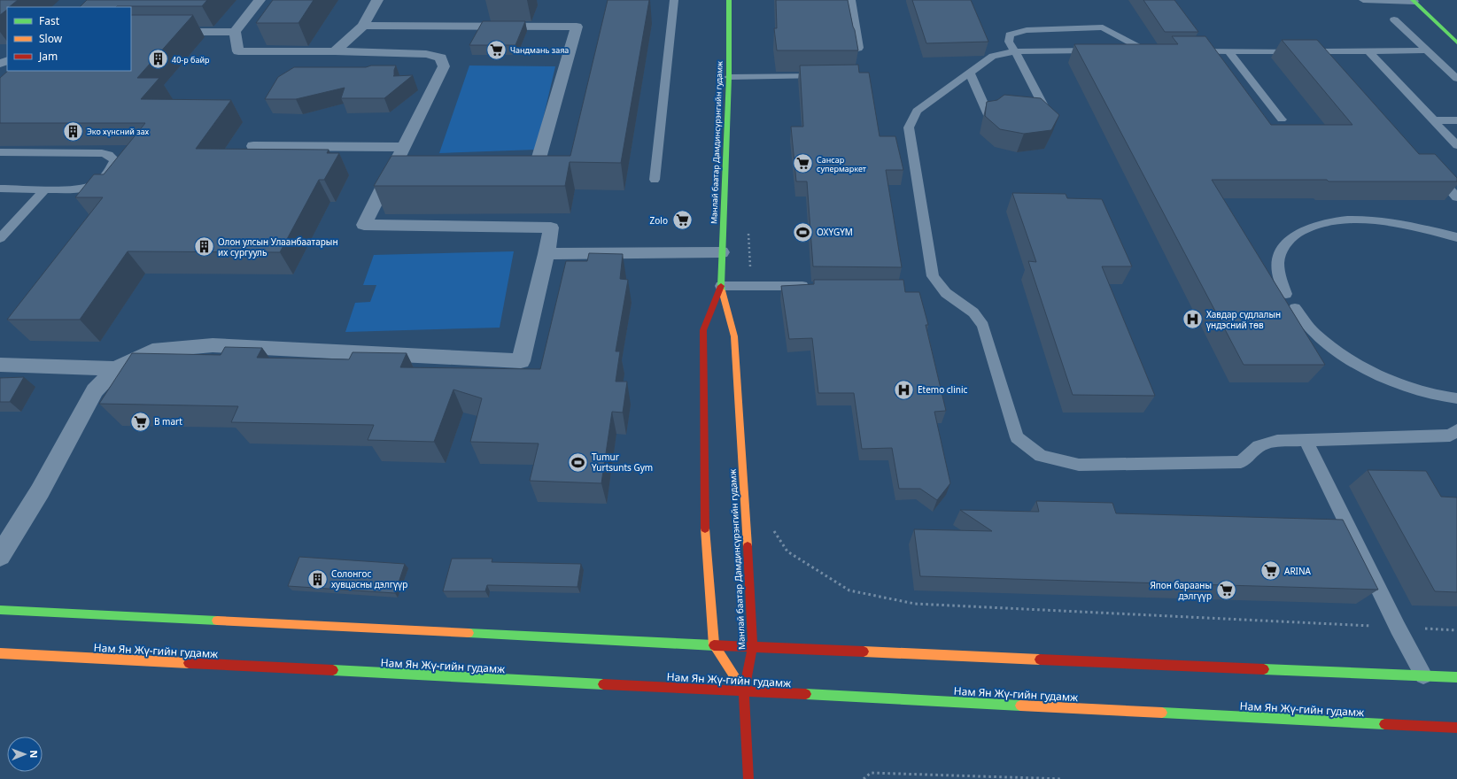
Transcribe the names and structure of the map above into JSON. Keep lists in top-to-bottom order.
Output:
{
  "streets": {
    "main road": ["Манлай баатар Дамдинсүрэнгийн гудамж", "Нам Ян Жү-гийн гудамж"]
  },
  "crossings": [
    ["Манлай баатар Дамдинсүрэнгийн гудамж", "Нам Ян Жү-гийн гудамж"]
  ],
  "places": {
    "supermarket": [
      "Чандмань заяа",
      "Сансар супермаркет",
      "Zolo",
      "B mart",
      "ARINA",
      "Япон барааны дэлгүүр"
    ],
    "building": [
      "40-р байр",
      "Эко хүнсний зах",
      "Олон улсын Улаанбаатарын их сургууль",
      "Солонгос хувцасны дэлгүүр"
    ],
    "sports": ["OXYGYM", "Tumur Yurtsunts Gym"],
    "hospital": ["Хавдар судлалын үндэсний төв", "Etemo clinic"]
  },
  "legend": ["Fast", "Slow", "Jam"],
  "north": "right"
}
